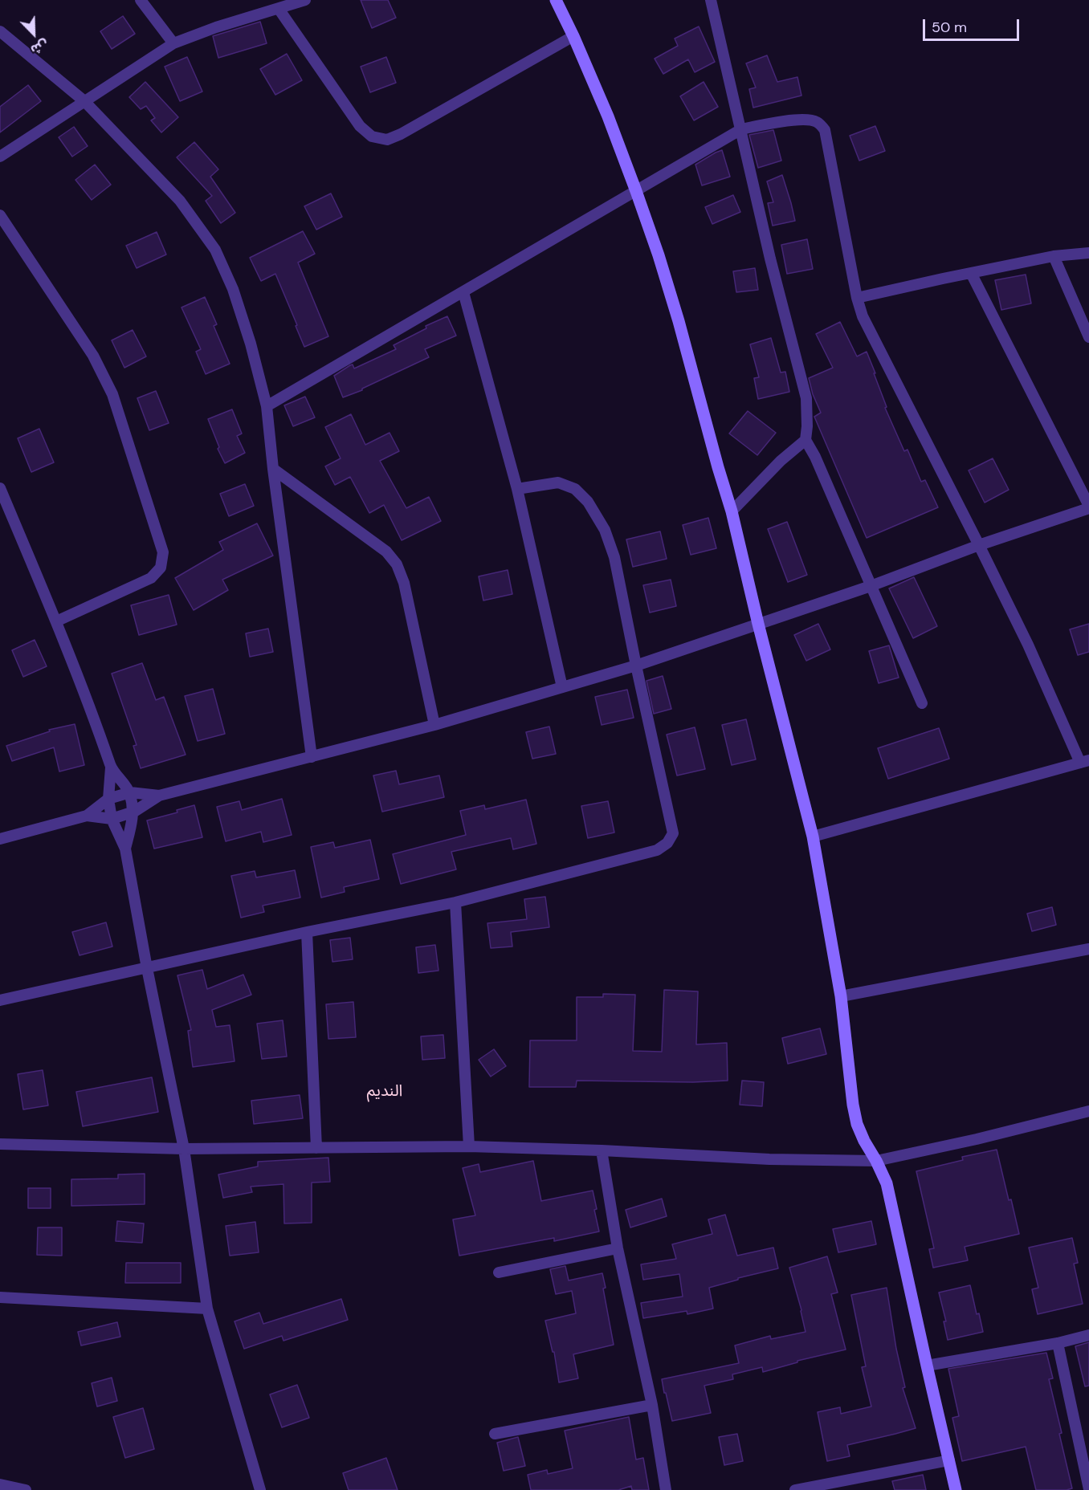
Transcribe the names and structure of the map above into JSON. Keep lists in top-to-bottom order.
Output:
{
  "districts": ["النديم"],
  "scale_bar": "50 m",
  "north": "bottom right"
}
